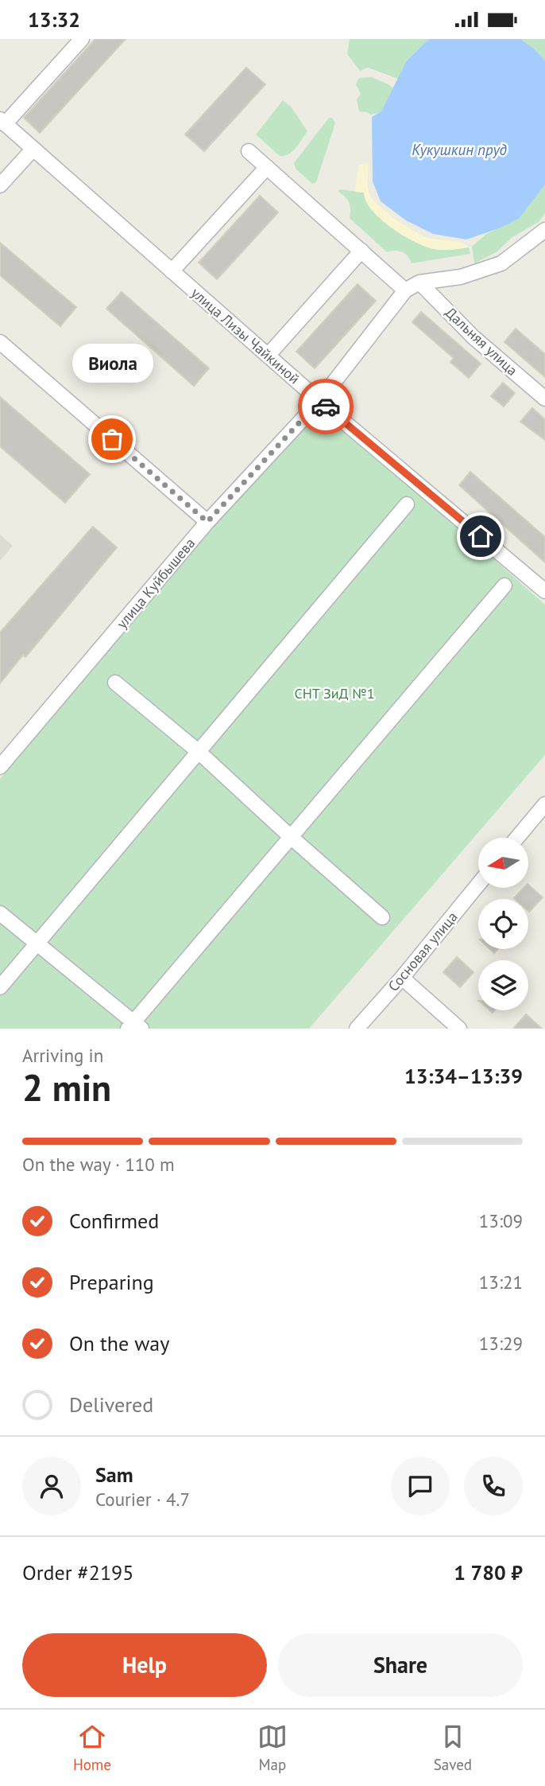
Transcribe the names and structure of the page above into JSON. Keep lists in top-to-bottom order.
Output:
{
  "streets": {
    "street": [
      "улица Лизы Чайкиной",
      "Дальняя улица",
      "улица Куйбышева",
      "Сосновая улица"
    ]
  },
  "crossings": [
    ["улица Лизы Чайкиной", "улица Куйбышева"],
    ["Дальняя улица", "улица Куйбышева"]
  ],
  "water": ["Кукушкин пруд"],
  "parks": ["СНТ ЗиД №1"],
  "places": ["Виола"],
  "north": "left",
  "page": {
    "status": "13:32",
    "bubble": "Виола",
    "heading": ["2 min", "Arriving in", "13:34–13:39"],
    "panel": [
      "Sam",
      "Courier · 4.7",
      "Order #2195",
      "1 780 ₽"
    ],
    "bar": "On the way · 110 m",
    "list": [
      ["Confirmed", "13:09"],
      ["Preparing", "13:21"],
      ["On the way", "13:29"],
      "Delivered"
    ],
    "buttons": ["Help", "Share"],
    "tabs": ["Home", "Map", "Saved"]
  }
}
